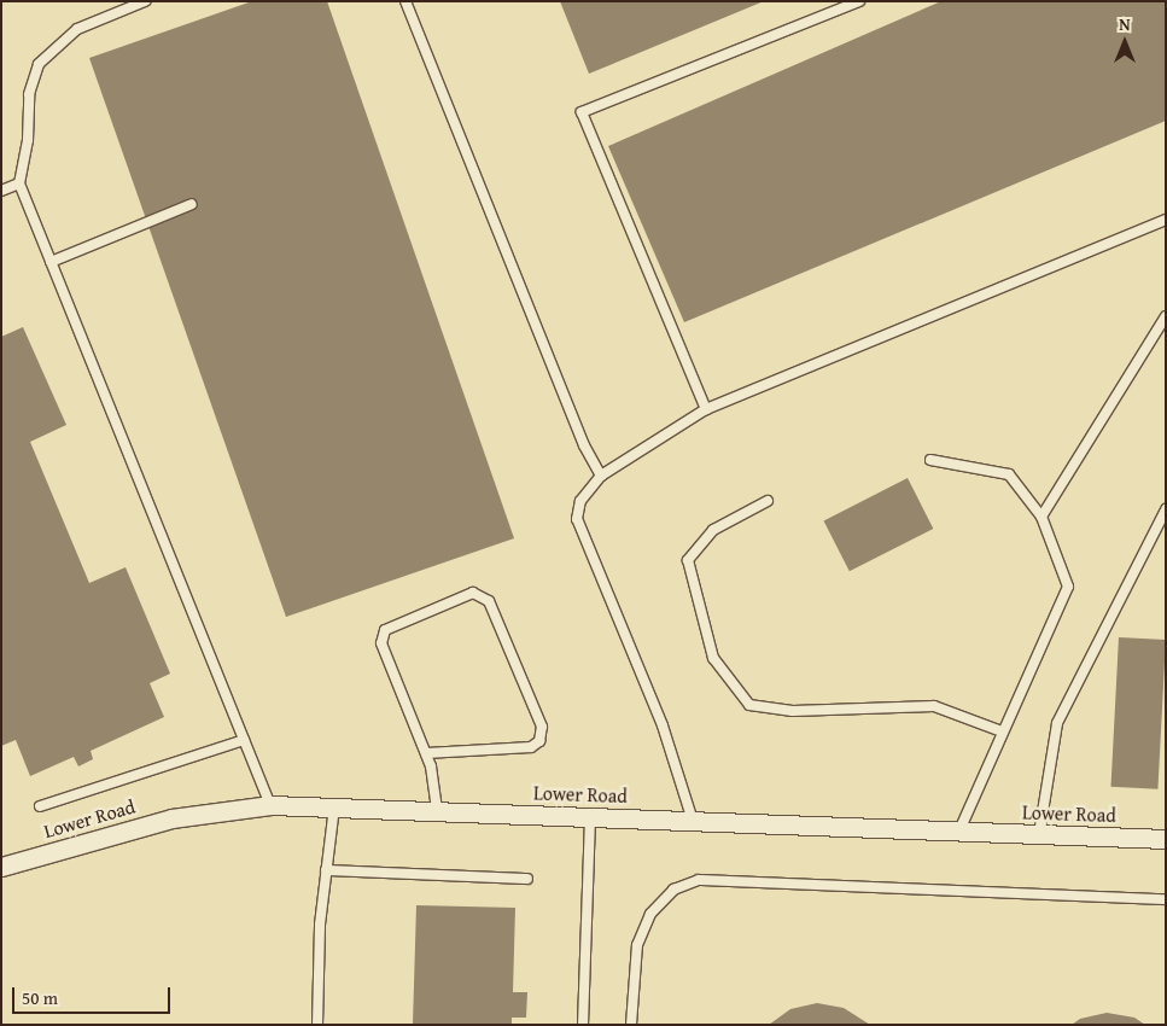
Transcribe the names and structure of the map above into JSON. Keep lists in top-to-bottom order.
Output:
{
  "streets": {
    "street": ["Lower Road"]
  },
  "scale_bar": "50 m",
  "north": "top"
}
